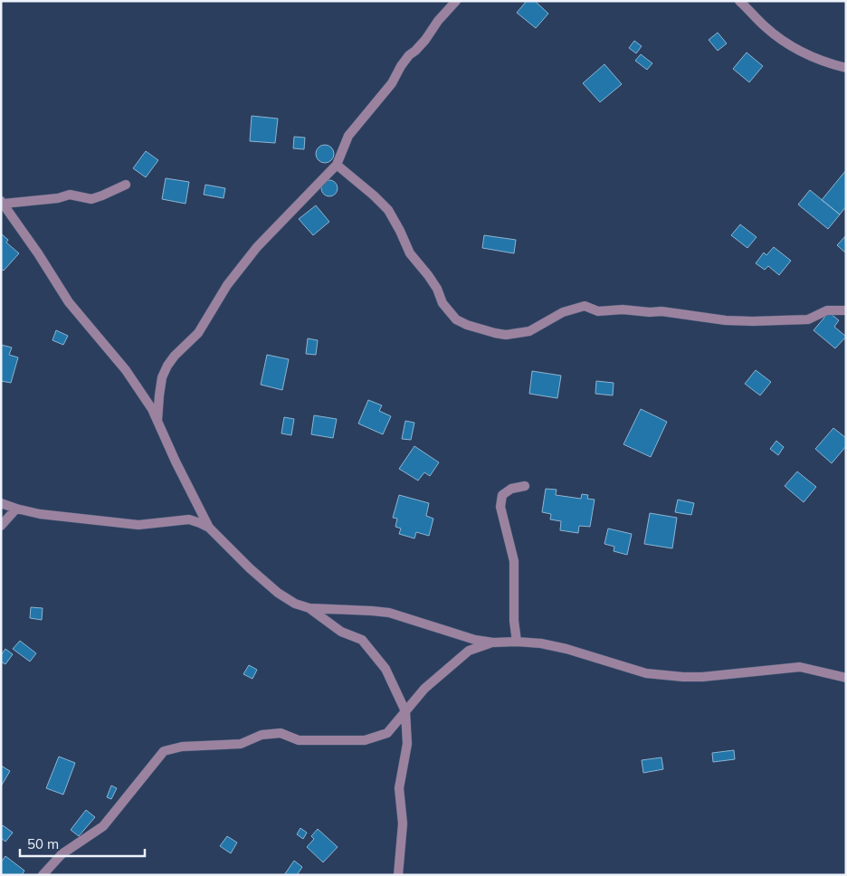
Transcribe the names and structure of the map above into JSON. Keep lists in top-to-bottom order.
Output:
{
  "scale_bar": "50 m"
}
